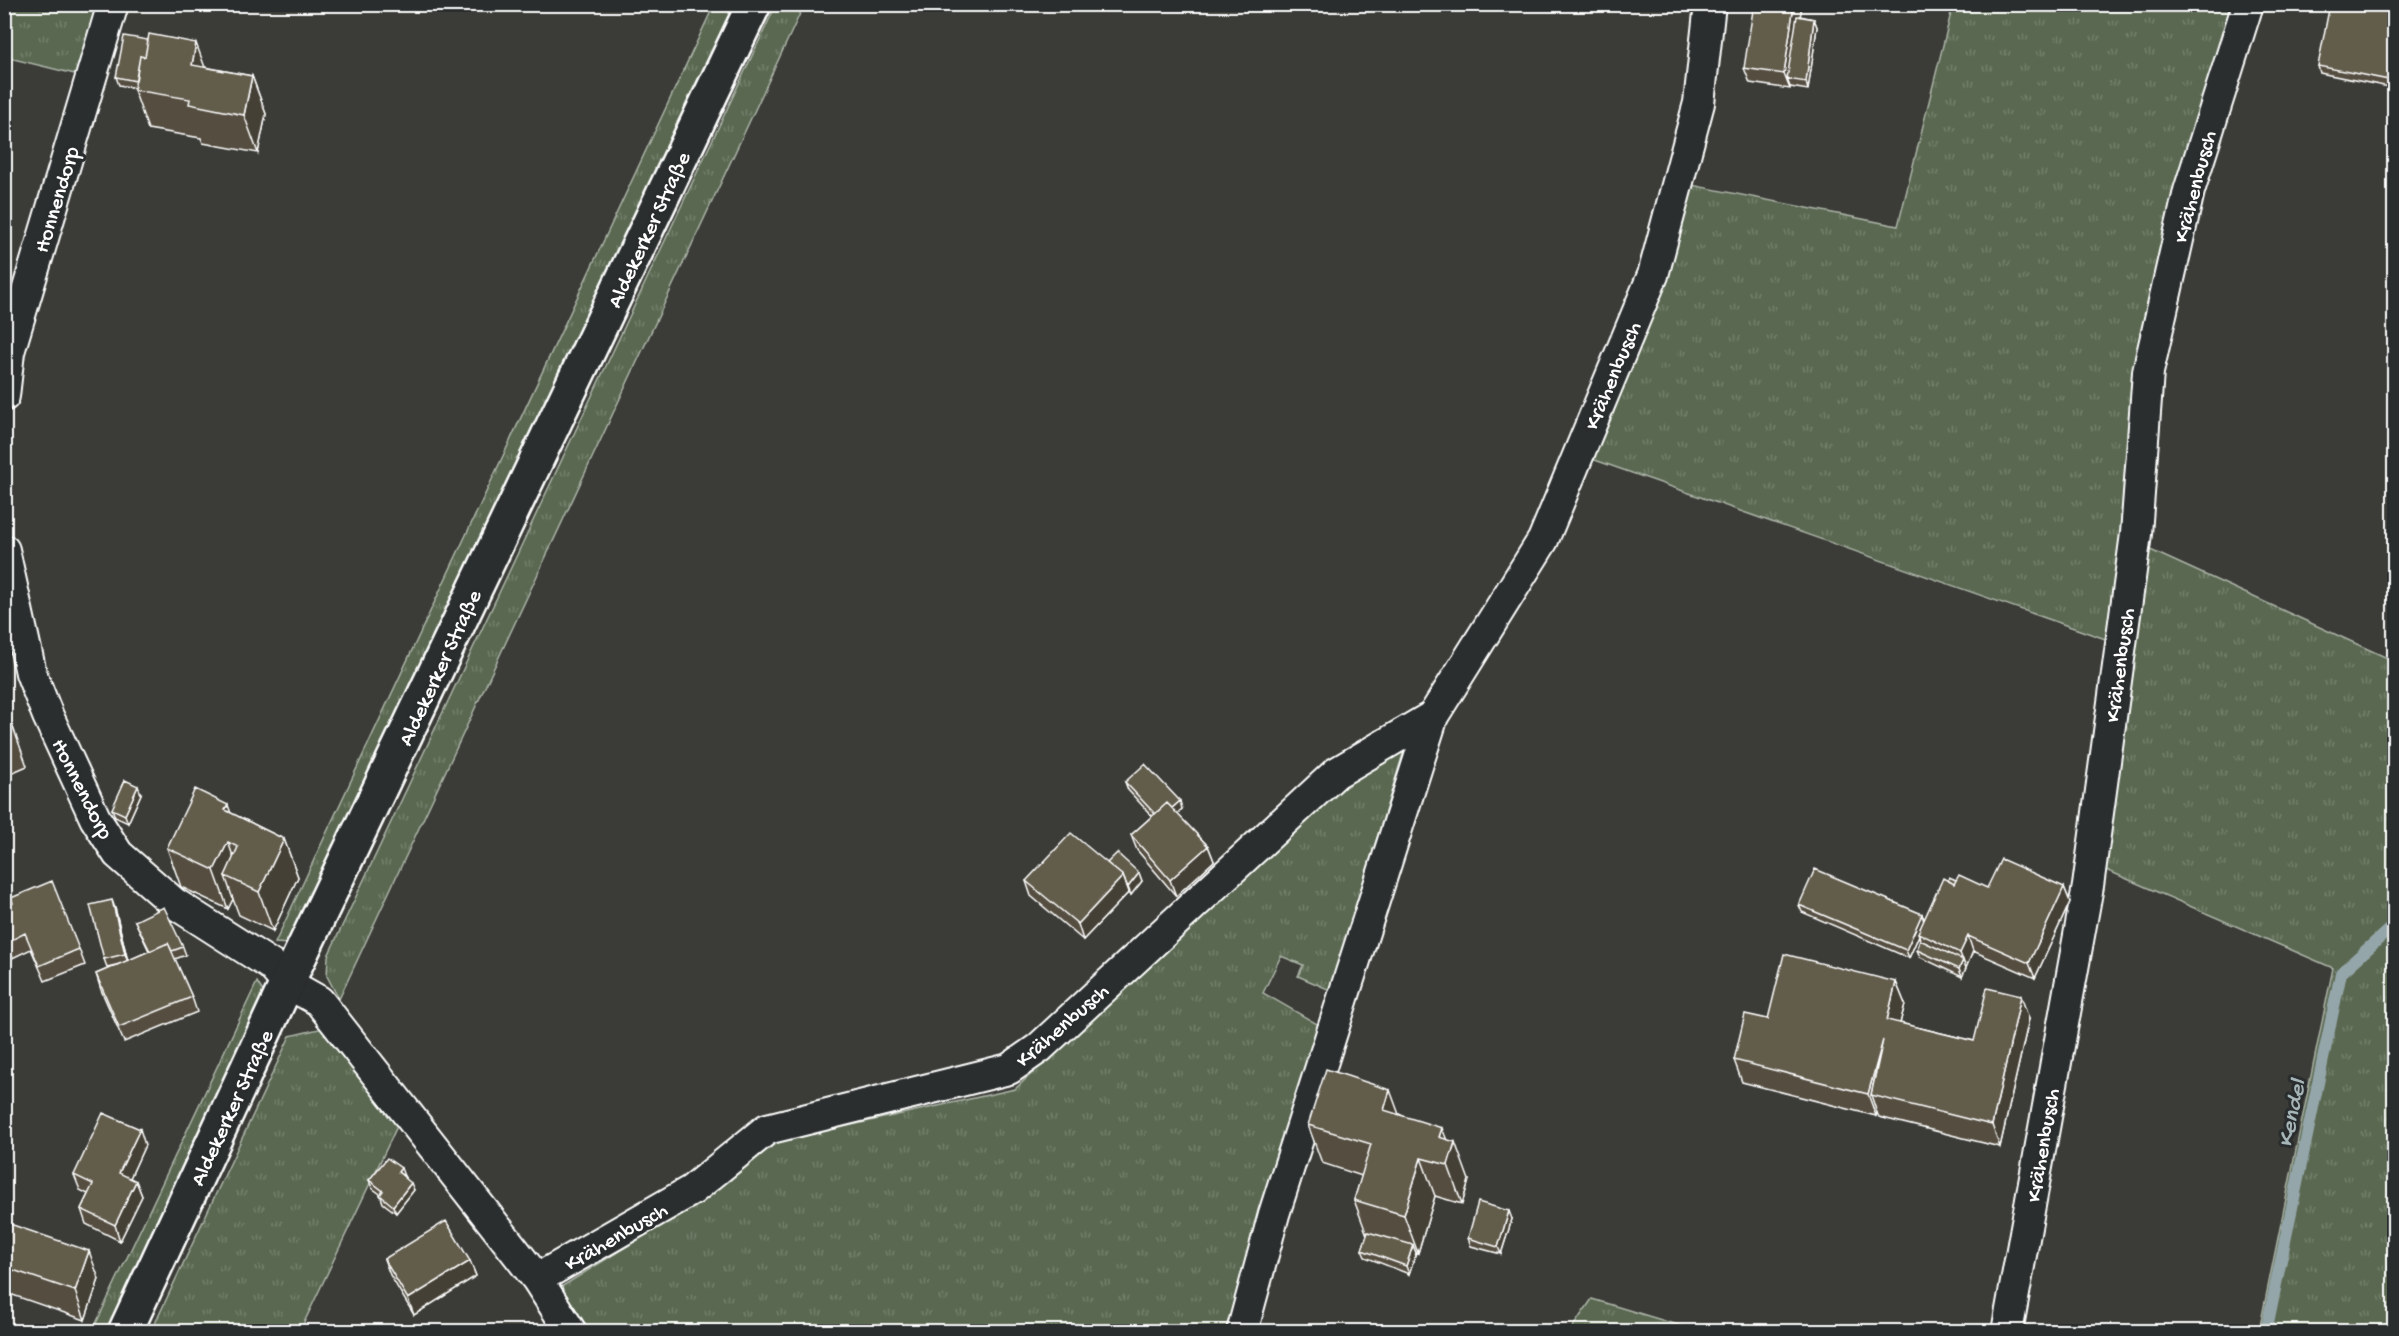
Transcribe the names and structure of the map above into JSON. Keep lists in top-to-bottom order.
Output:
{
  "streets": {
    "street": ["Krähenbusch", "Honnendorp", "Aldekerker Straße"]
  },
  "crossings": [
    ["Krähenbusch", "Honnendorp"],
    ["Krähenbusch", "Aldekerker Straße"],
    ["Honnendorp", "Aldekerker Straße"]
  ],
  "water": ["Kendel"]
}
